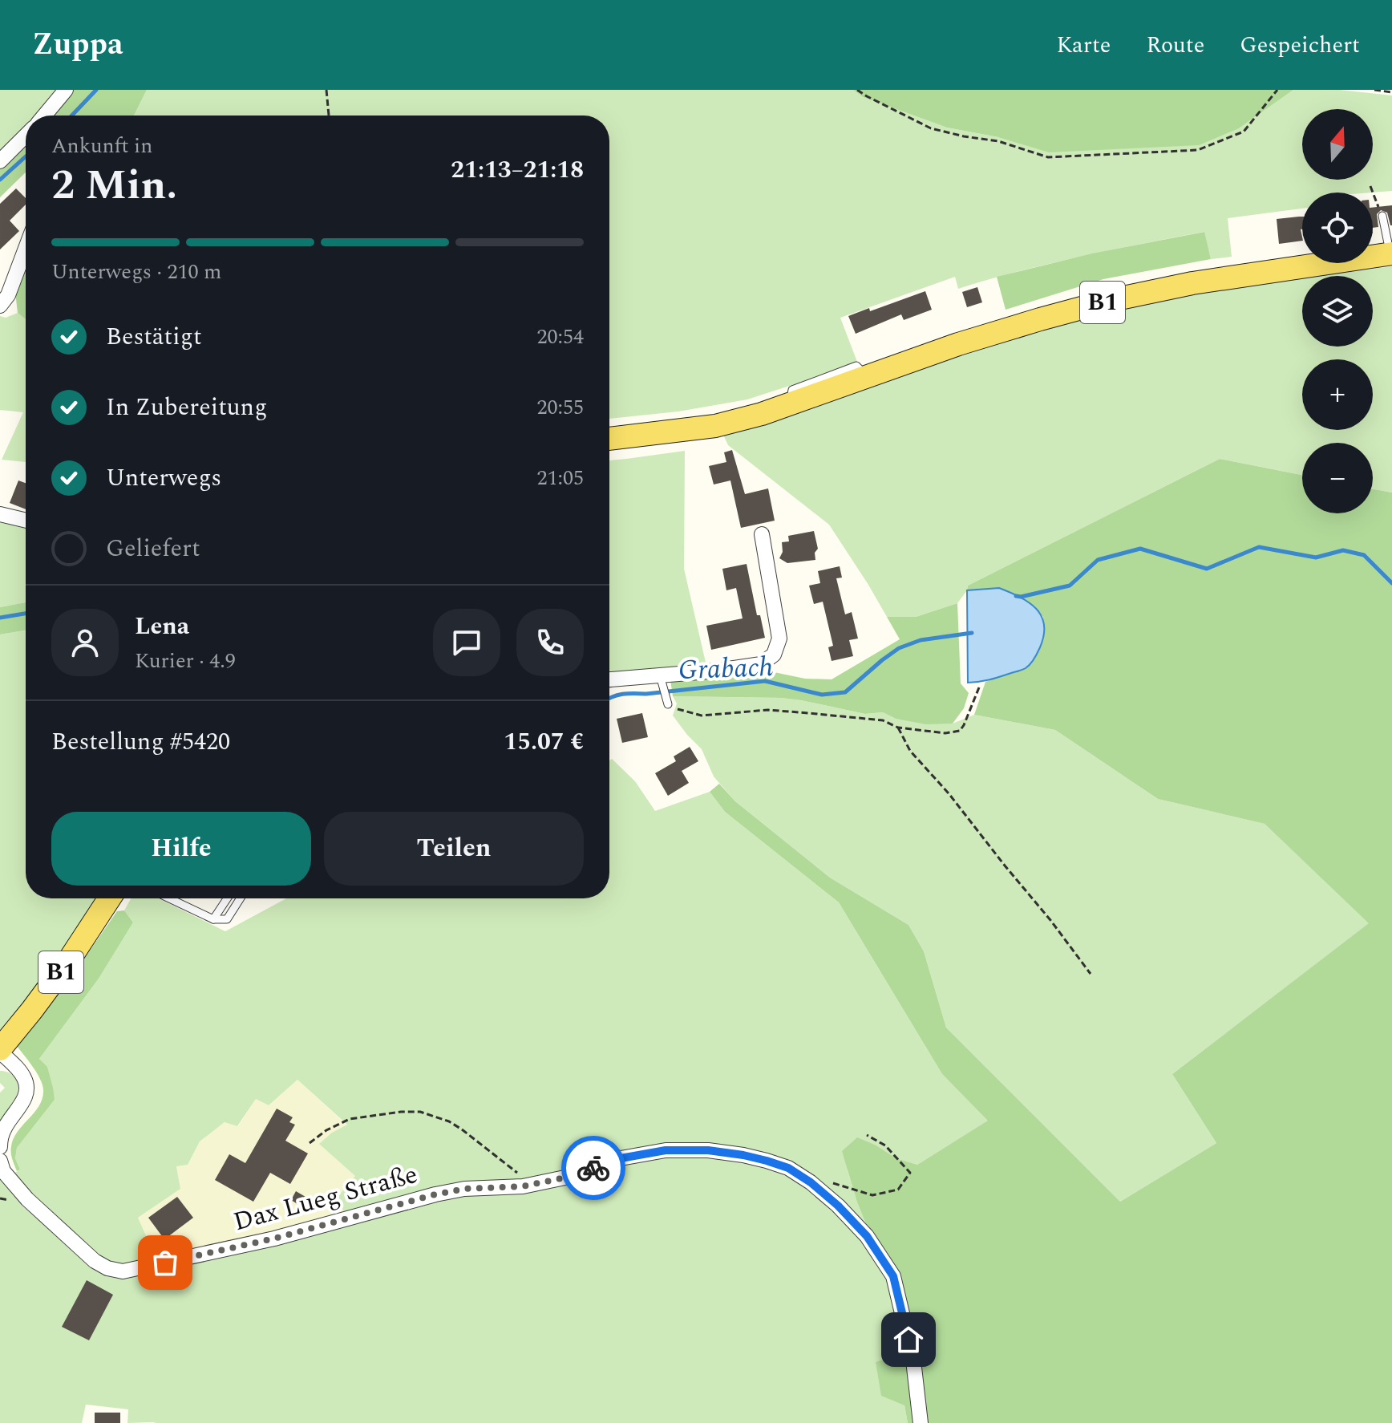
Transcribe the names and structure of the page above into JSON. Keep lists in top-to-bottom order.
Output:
{
  "streets": {
    "main road": ["B1"],
    "street": ["Dax Lueg Straße"]
  },
  "water": ["Grabach"],
  "north": "top",
  "page": {
    "header": "Zuppa",
    "nav": ["Karte", "Route", "Gespeichert"],
    "map_buttons": ["+", "−"],
    "heading": ["2 Min.", "Ankunft in", "21:13–21:18"],
    "panel": [
      "Lena",
      "Kurier · 4.9",
      "Bestellung #5420",
      "15.07 €"
    ],
    "bar": "Unterwegs · 210 m",
    "list": [
      ["Bestätigt", "20:54"],
      ["In Zubereitung", "20:55"],
      ["Unterwegs", "21:05"],
      "Geliefert"
    ],
    "buttons": ["Hilfe", "Teilen"]
  }
}
